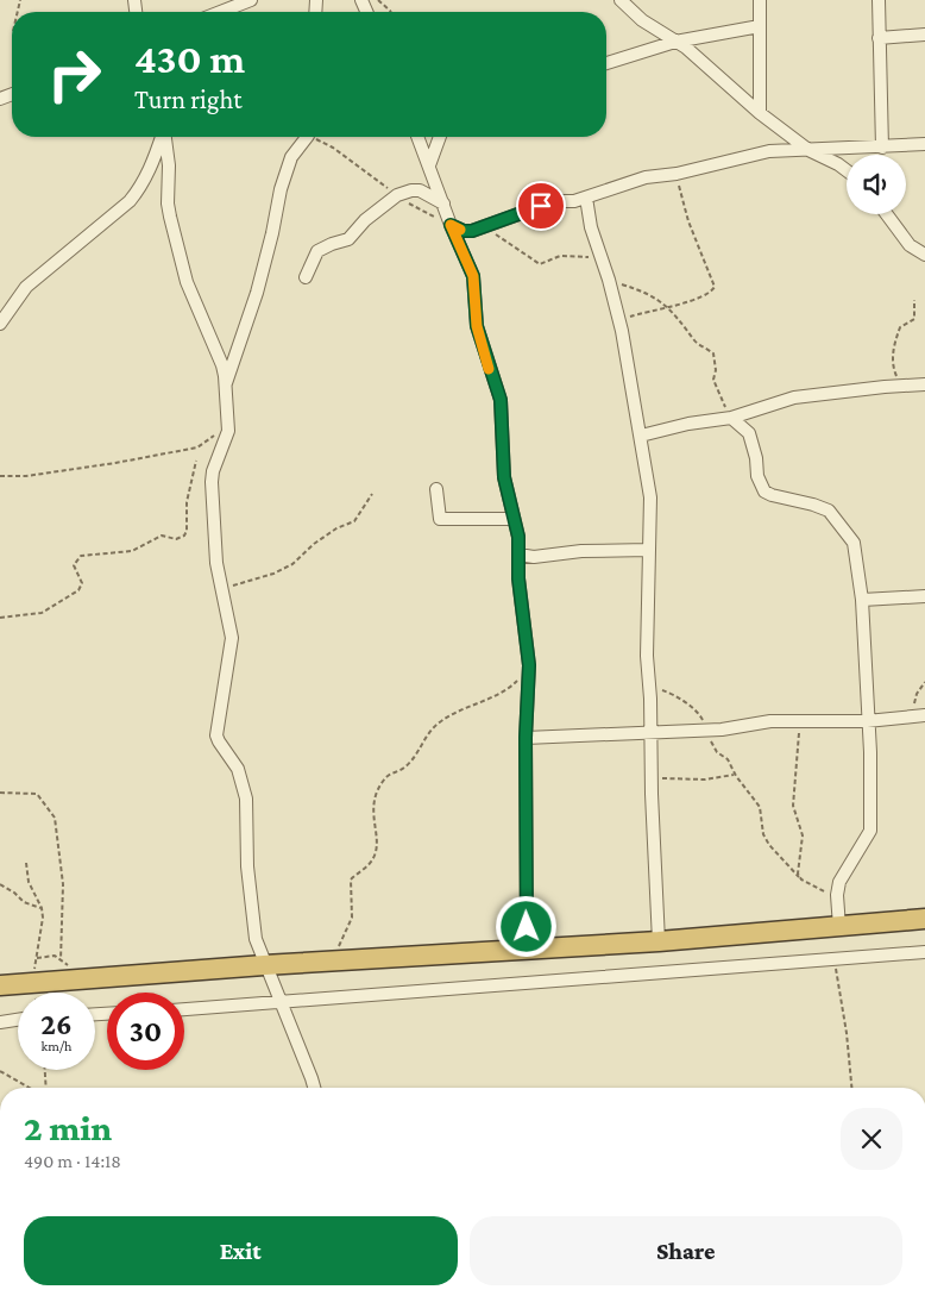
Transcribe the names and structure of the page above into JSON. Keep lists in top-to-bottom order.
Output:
{
  "page": {
    "turn": ["430 m", "Turn right"],
    "speed": "26 km/h",
    "limit": "30",
    "heading": ["2 min", "490 m · 14:18"],
    "buttons": ["Exit", "Share"]
  }
}
